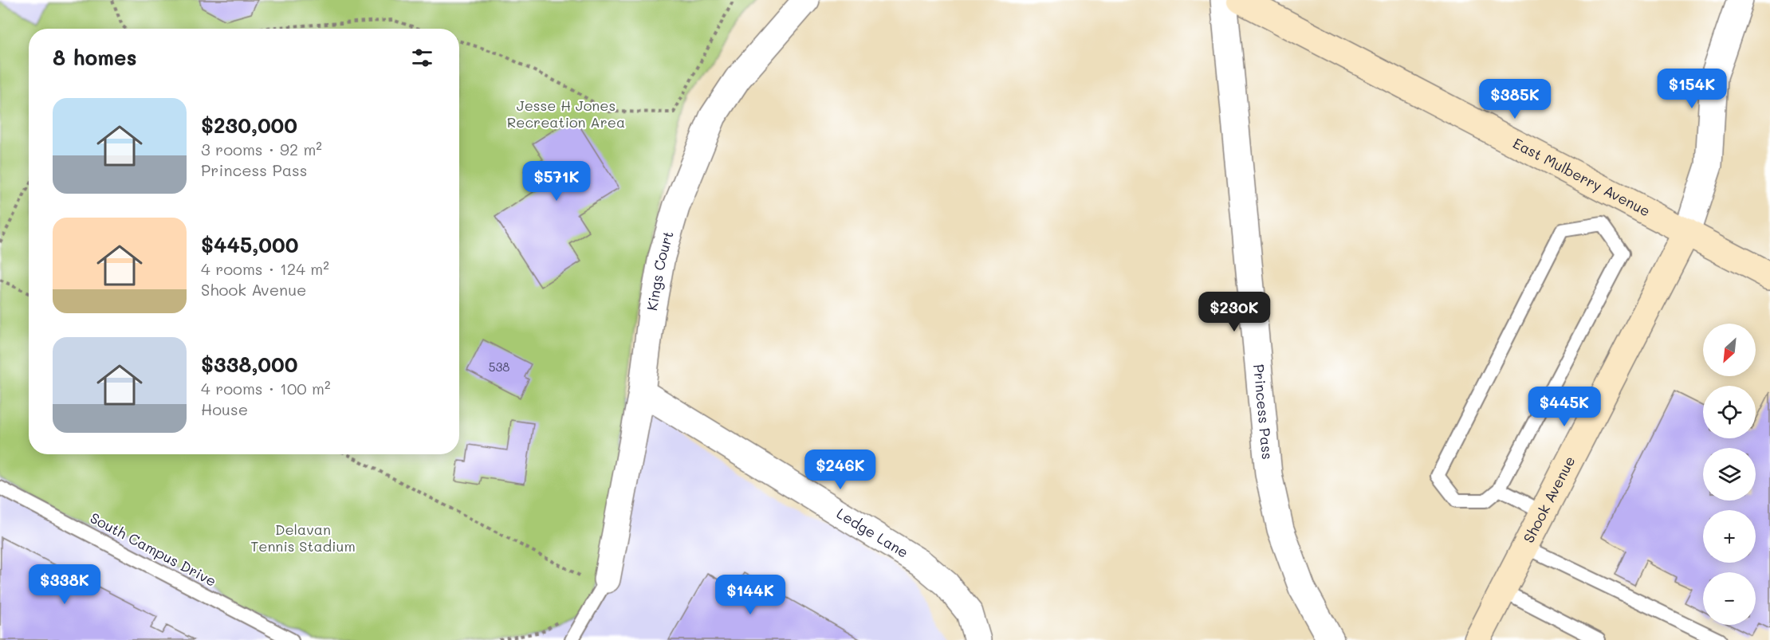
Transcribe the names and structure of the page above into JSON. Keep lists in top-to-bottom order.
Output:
{
  "streets": {
    "street": [
      "East Mulberry Avenue",
      "Kings Court",
      "Princess Pass",
      "Shook Avenue",
      "Ledge Lane"
    ],
    "lane": ["South Campus Drive"]
  },
  "crossings": [
    ["East Mulberry Avenue", "Shook Avenue"],
    ["Kings Court", "Ledge Lane"]
  ],
  "parks": ["Jesse H Jones Recreation Area", "Delavan Tennis Stadium"],
  "house_numbers": ["538"],
  "north": "bottom left",
  "page": {
    "heading": "8 homes",
    "price": [
      "$154K",
      "$385K",
      "$571K",
      "$230K",
      "$445K",
      "$246K",
      "$338K",
      "$144K"
    ],
    "list": [
      {
        "name": "$230,000",
        "note": "3 rooms · 92 m² · Princess Pass"
      },
      {
        "name": "$445,000",
        "note": "4 rooms · 124 m² · Shook Avenue"
      },
      {
        "name": "$338,000",
        "note": "4 rooms · 100 m² · House"
      }
    ],
    "map_buttons": ["+", "−"]
  }
}
